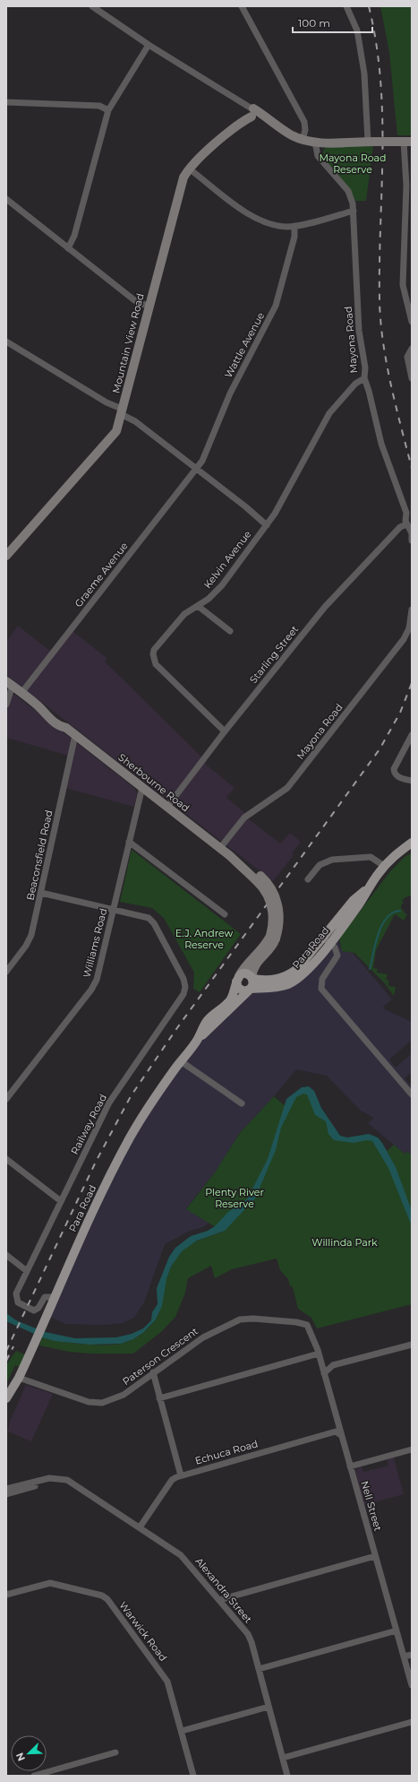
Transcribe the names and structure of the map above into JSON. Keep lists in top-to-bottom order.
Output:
{
  "streets": {
    "main road": ["Para Road"],
    "street": [
      "Mayona Road",
      "Mountain View Road",
      "Wattle Avenue",
      "Kelvin Avenue",
      "Graeme Avenue",
      "Starling Street",
      "Sherbourne Road",
      "Beaconsfield Road",
      "Williams Road",
      "Railway Road",
      "Paterson Crescent",
      "Echuca Road",
      "Nell Street",
      "Alexandra Street",
      "Warwick Road"
    ]
  },
  "crossings": [
    ["Mayona Road", "Kelvin Avenue"],
    ["Mayona Road", "Starling Street"],
    ["Mayona Road", "Sherbourne Road"],
    ["Wattle Avenue", "Graeme Avenue"],
    ["Kelvin Avenue", "Starling Street"],
    ["Graeme Avenue", "Sherbourne Road"],
    ["Starling Street", "Sherbourne Road"],
    ["Sherbourne Road", "Beaconsfield Road"],
    ["Sherbourne Road", "Williams Road"],
    ["Sherbourne Road", "Para Road"],
    ["Beaconsfield Road", "Railway Road"],
    ["Williams Road", "Railway Road"],
    ["Para Road", "Railway Road"],
    ["Para Road", "Paterson Crescent"],
    ["Paterson Crescent", "Nell Street"],
    ["Echuca Road", "Nell Street"],
    ["Echuca Road", "Alexandra Street"]
  ],
  "parks": [
    "Mayona Road Reserve",
    "E.J. Andrew Reserve",
    "Plenty River Reserve",
    "Willinda Park"
  ],
  "scale_bar": "100 m",
  "north": "bottom left"
}
